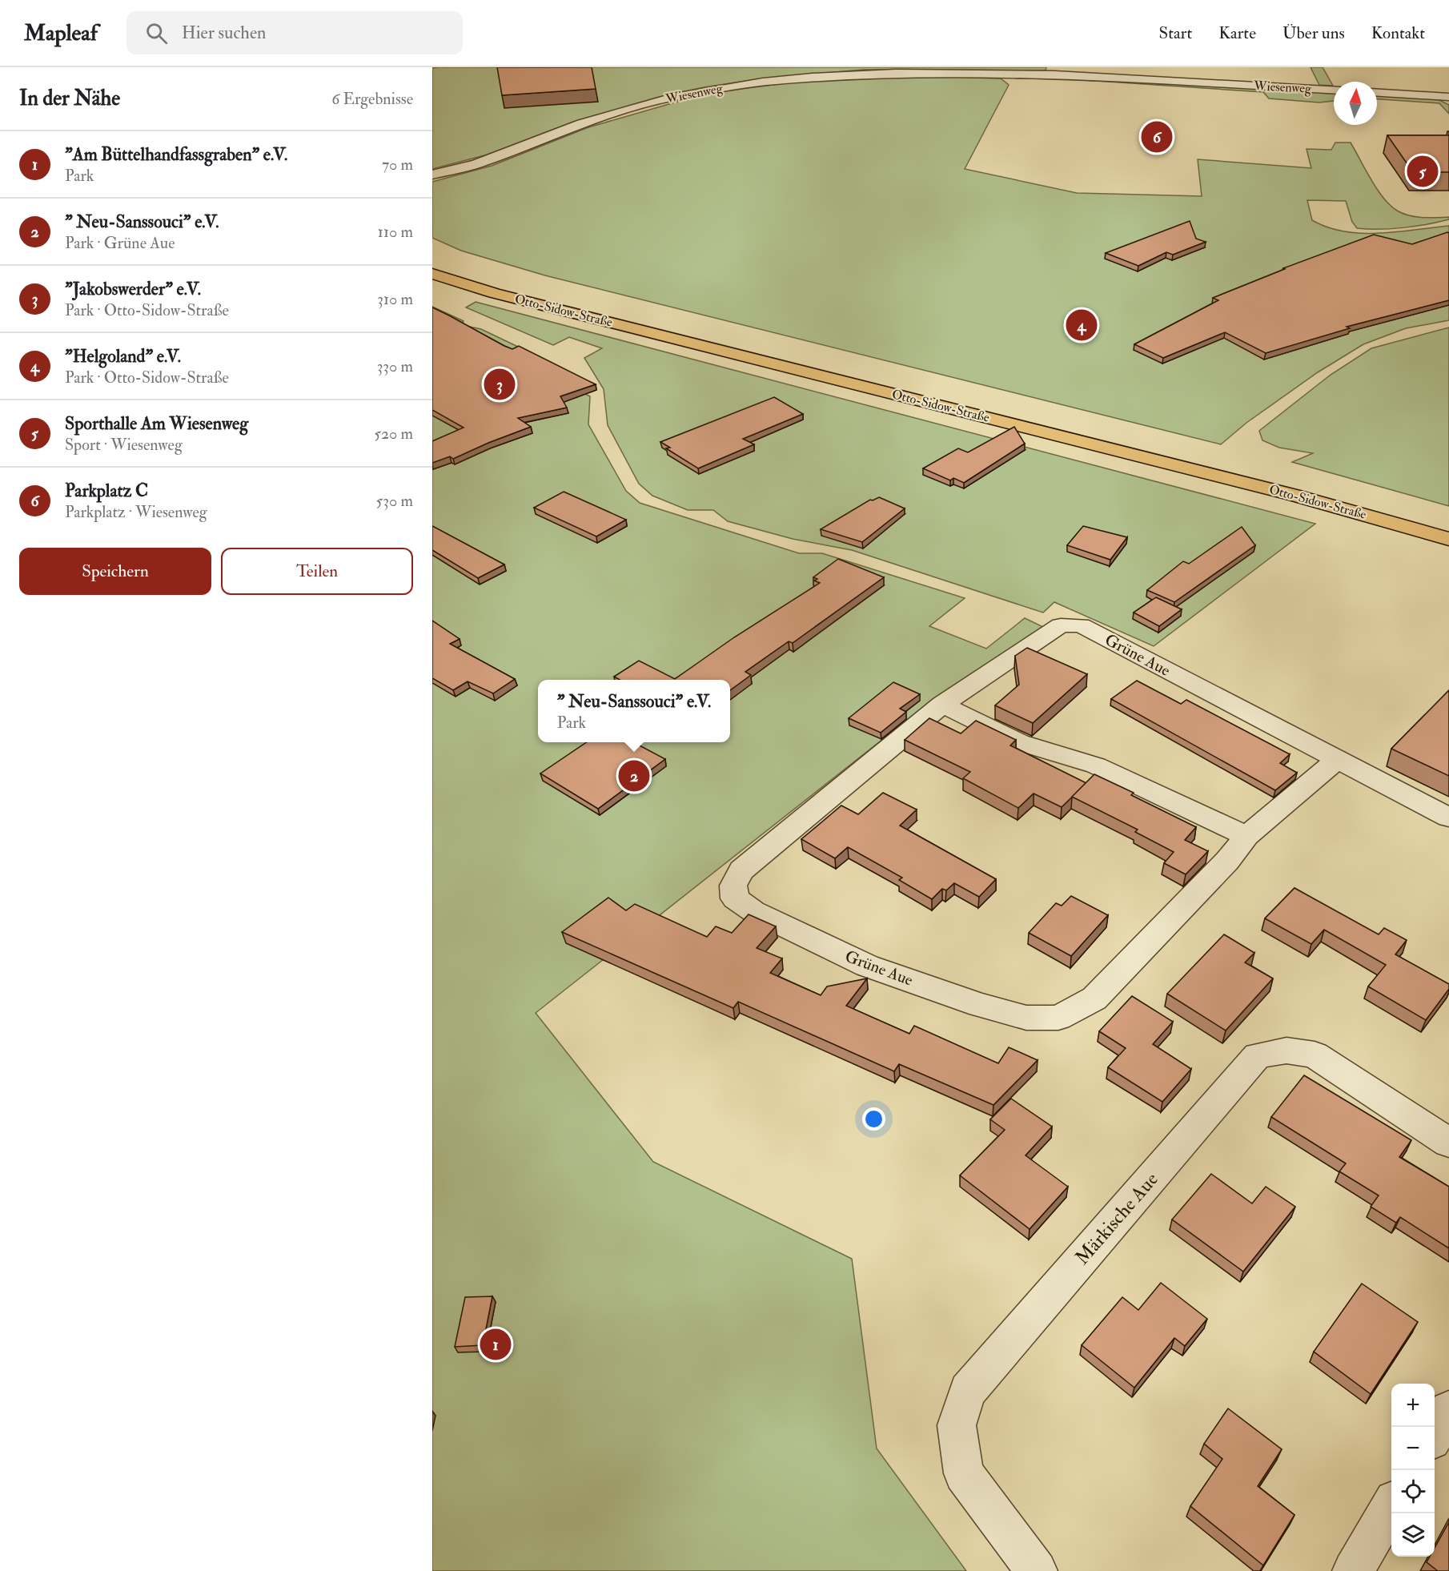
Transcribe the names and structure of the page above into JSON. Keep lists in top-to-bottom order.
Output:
{
  "streets": {
    "main road": ["Otto-Sidow-Straße"],
    "street": ["Wiesenweg", "Grüne Aue", "Märkische Aue"]
  },
  "north": "top",
  "page": {
    "header": "Mapleaf",
    "search": "Hier suchen",
    "nav": [
      "Start",
      "Karte",
      "Über uns",
      "Kontakt"
    ],
    "heading": ["In der Nähe", "6 Ergebnisse"],
    "pins": [
      "6",
      "5",
      "4",
      "3",
      "2",
      "1"
    ],
    "list": [
      {
        "mark": "1",
        "name": "\"Am Büttelhandfassgraben\" e.V.",
        "note": "Park",
        "value": "70 m"
      },
      {
        "mark": "2",
        "name": "\" Neu-Sanssouci\" e.V.",
        "note": "Park · Grüne Aue",
        "value": "110 m"
      },
      {
        "mark": "3",
        "name": "\"Jakobswerder\" e.V.",
        "note": "Park · Otto-Sidow-Straße",
        "value": "310 m"
      },
      {
        "mark": "4",
        "name": "\"Helgoland\" e.V.",
        "note": "Park · Otto-Sidow-Straße",
        "value": "330 m"
      },
      {
        "mark": "5",
        "name": "Sporthalle Am Wiesenweg",
        "note": "Sport · Wiesenweg",
        "value": "520 m"
      },
      {
        "mark": "6",
        "name": "Parkplatz C",
        "note": "Parkplatz · Wiesenweg",
        "value": "530 m"
      }
    ],
    "buttons": ["Speichern", "Teilen"],
    "popup": ["\" Neu-Sanssouci\" e.V.", "Park"],
    "map_buttons": ["+", "−"]
  }
}
